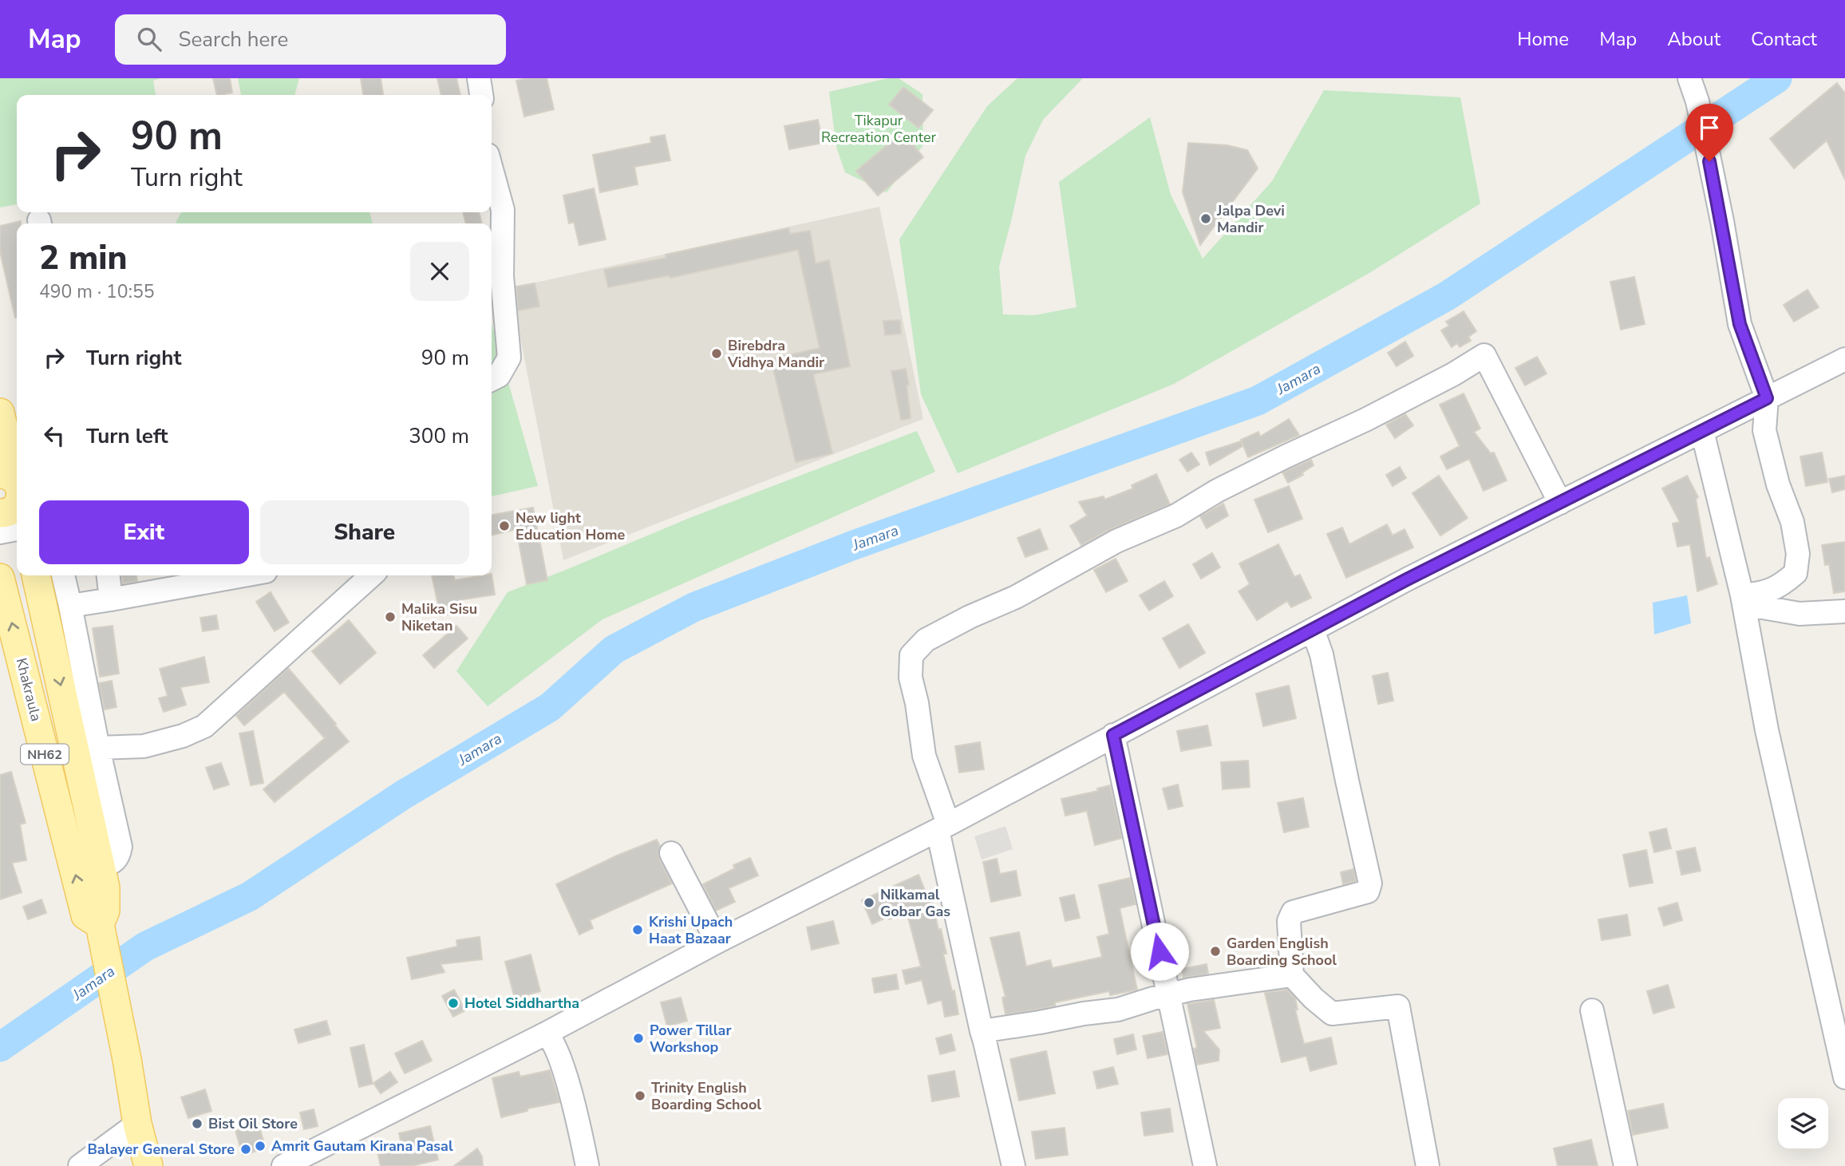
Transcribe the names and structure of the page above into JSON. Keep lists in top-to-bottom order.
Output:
{
  "streets": {
    "main road": ["Khakraula", "NH62"]
  },
  "crossings": [
    ["Khakraula", "NH62"]
  ],
  "water": ["Jamara"],
  "parks": ["Tikapur Recreation Center"],
  "places": [
    "Jalpa Devi Mandir",
    "Birebdra Vidhya Mandir",
    "New light Education Home",
    "Malika Sisu Niketan",
    "Nilkamal Gobar Gas",
    "Krishi Upach Haat Bazaar",
    "Garden English Boarding School",
    "Hotel Siddhartha",
    "Power Tillar Workshop",
    "Trinity English Boarding School",
    "Bist Oil Store",
    "Amrit Gautam Kirana Pasal",
    "Balayer General Store"
  ],
  "page": {
    "header": "Map",
    "search": "Search here",
    "nav": [
      "Home",
      "Map",
      "About",
      "Contact"
    ],
    "turn": ["90 m", "Turn right"],
    "heading": ["2 min", "490 m · 10:55"],
    "list": [
      {
        "name": "Turn right",
        "value": "90 m"
      },
      {
        "name": "Turn left",
        "value": "300 m"
      }
    ],
    "buttons": ["Exit", "Share"]
  }
}
